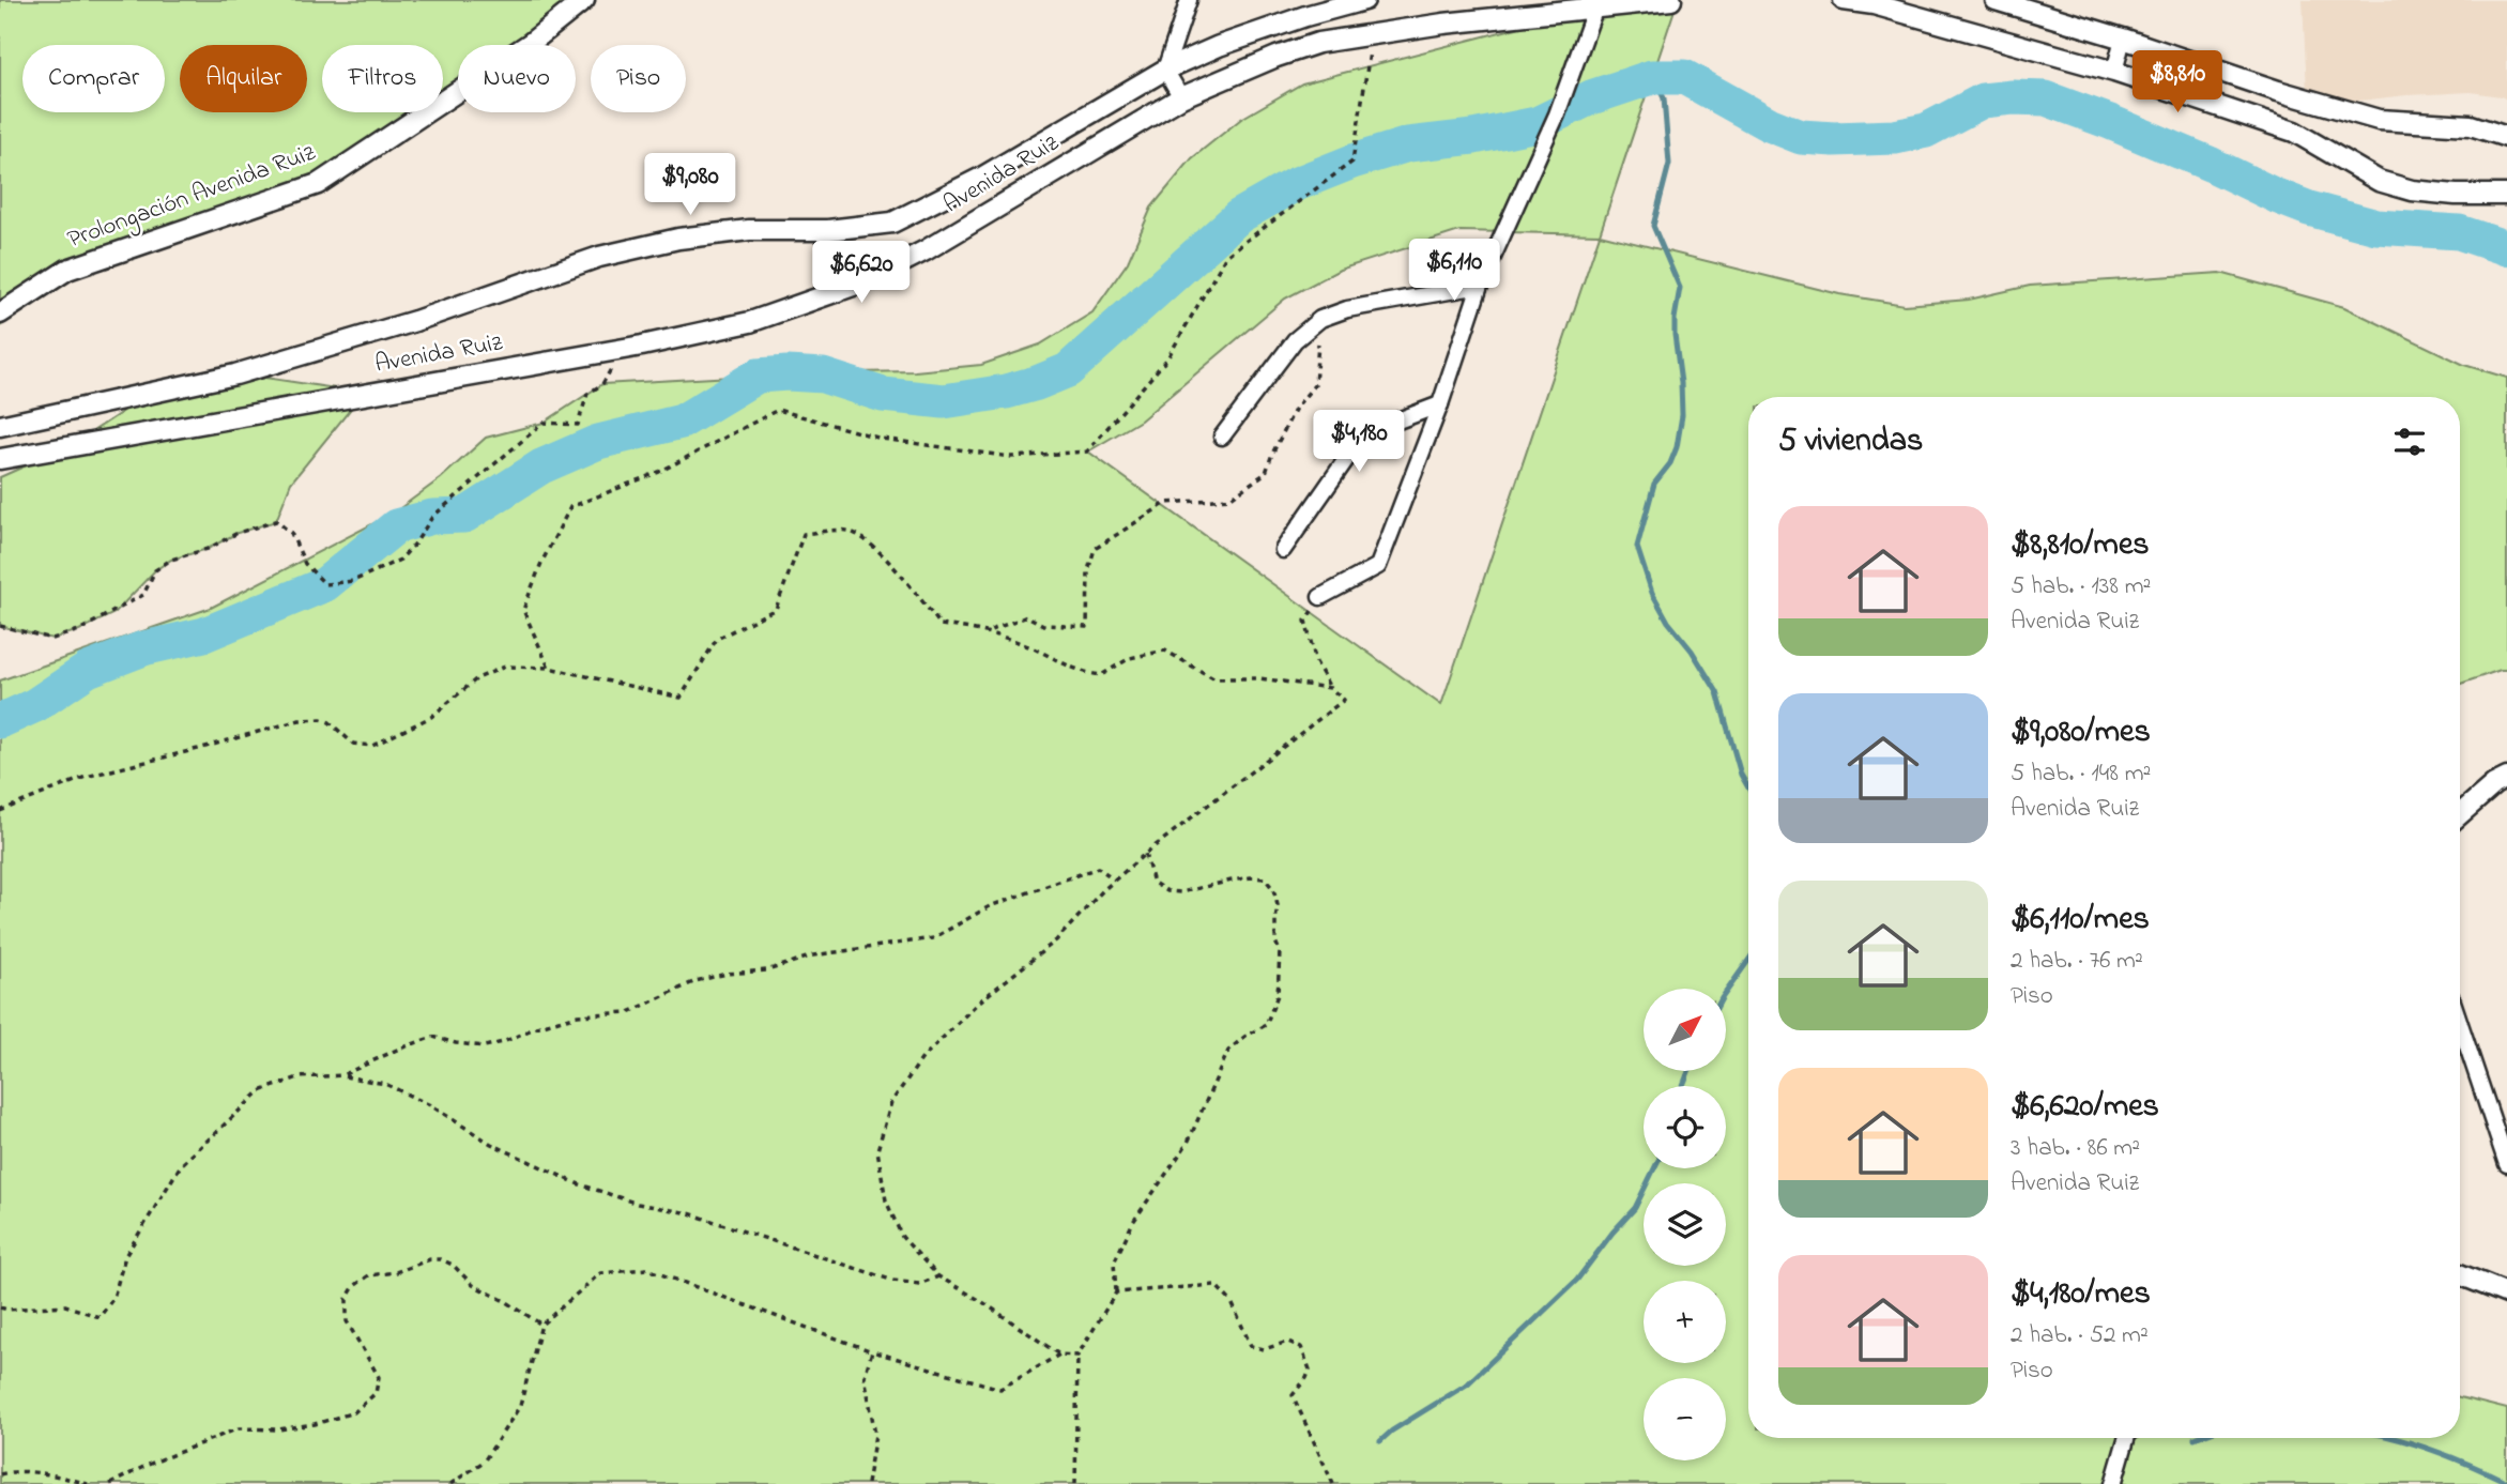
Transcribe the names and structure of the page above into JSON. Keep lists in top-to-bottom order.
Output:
{
  "streets": {
    "street": ["Avenida Ruiz", "Prolongación Avenida Ruiz"]
  },
  "north": "top right",
  "page": {
    "chip": [
      "Comprar",
      "Alquilar",
      "Filtros",
      "Nuevo",
      "Piso"
    ],
    "price": [
      "$8,810",
      "$9,080",
      "$6,110",
      "$6,620",
      "$4,180"
    ],
    "heading": "5 viviendas",
    "list": [
      {
        "name": "$8,810/mes",
        "note": "5 hab. · 138 m² · Avenida Ruiz"
      },
      {
        "name": "$9,080/mes",
        "note": "5 hab. · 148 m² · Avenida Ruiz"
      },
      {
        "name": "$6,110/mes",
        "note": "2 hab. · 76 m² · Piso"
      },
      {
        "name": "$6,620/mes",
        "note": "3 hab. · 86 m² · Avenida Ruiz"
      },
      {
        "name": "$4,180/mes",
        "note": "2 hab. · 52 m² · Piso"
      }
    ],
    "map_buttons": ["+", "−"]
  }
}
